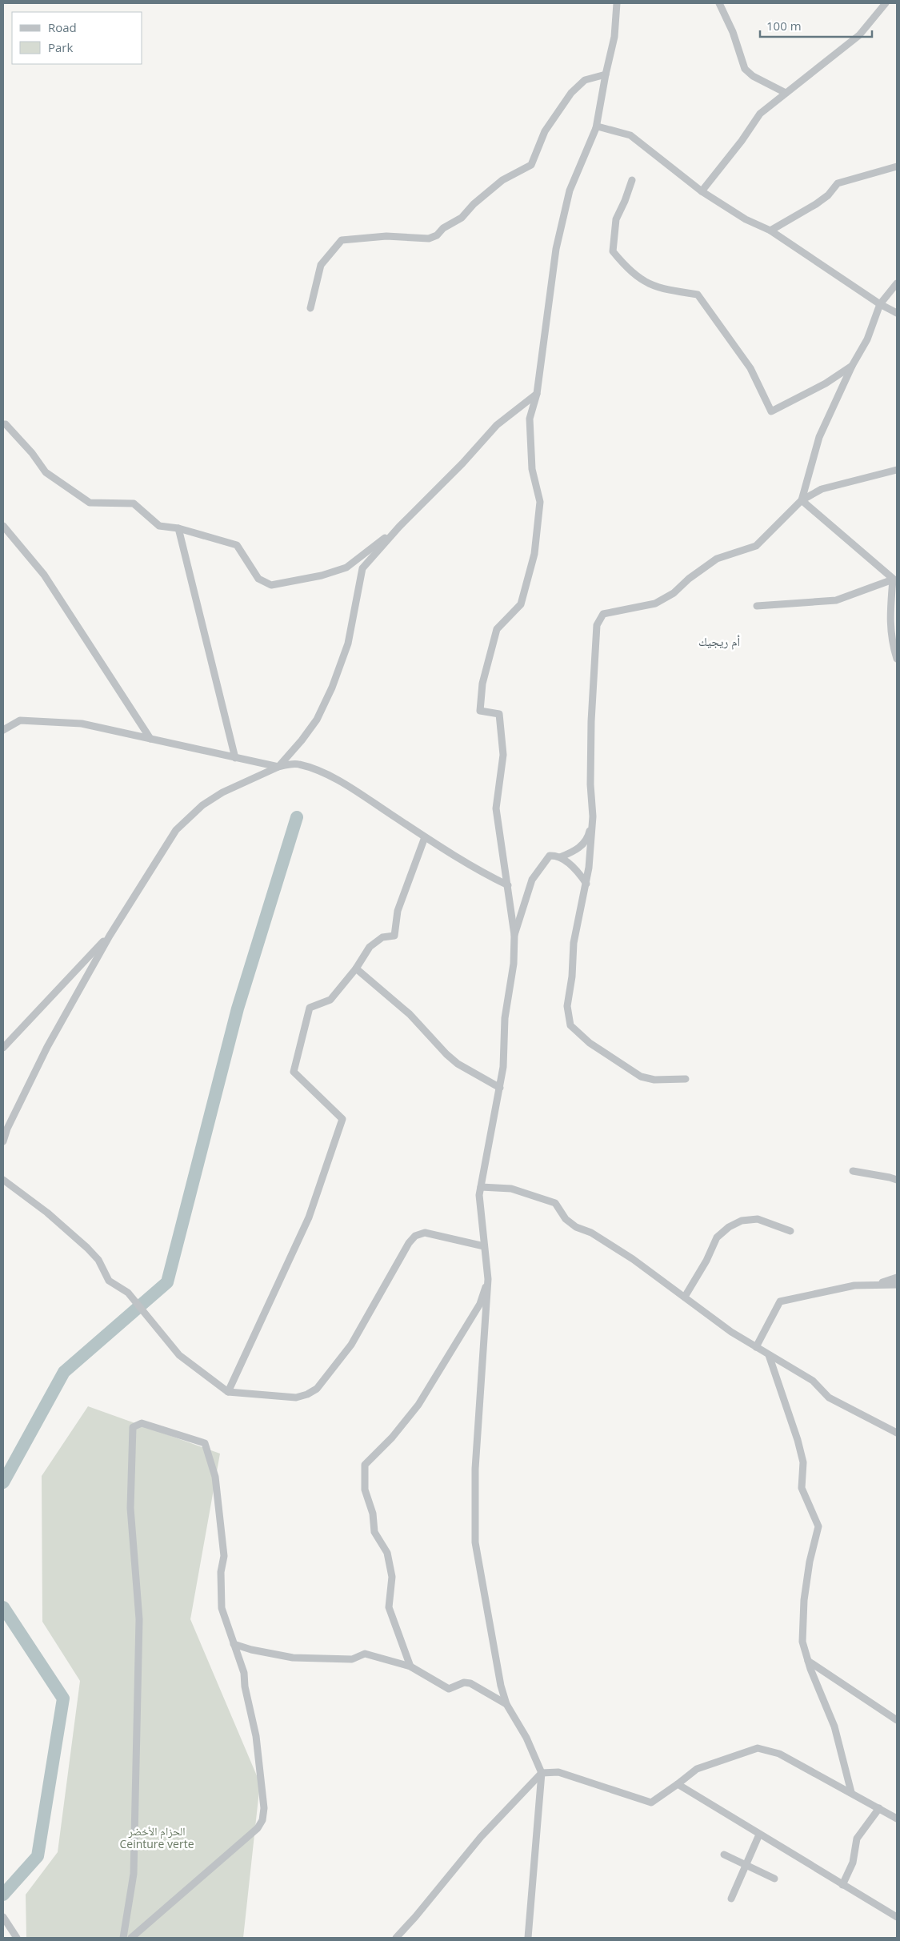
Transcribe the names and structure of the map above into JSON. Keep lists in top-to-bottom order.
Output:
{
  "districts": ["أم ريجيك"],
  "parks": ["الحزام الأخضر Ceinture verte"],
  "legend": ["Road", "Park"],
  "scale_bar": "100 m"
}
